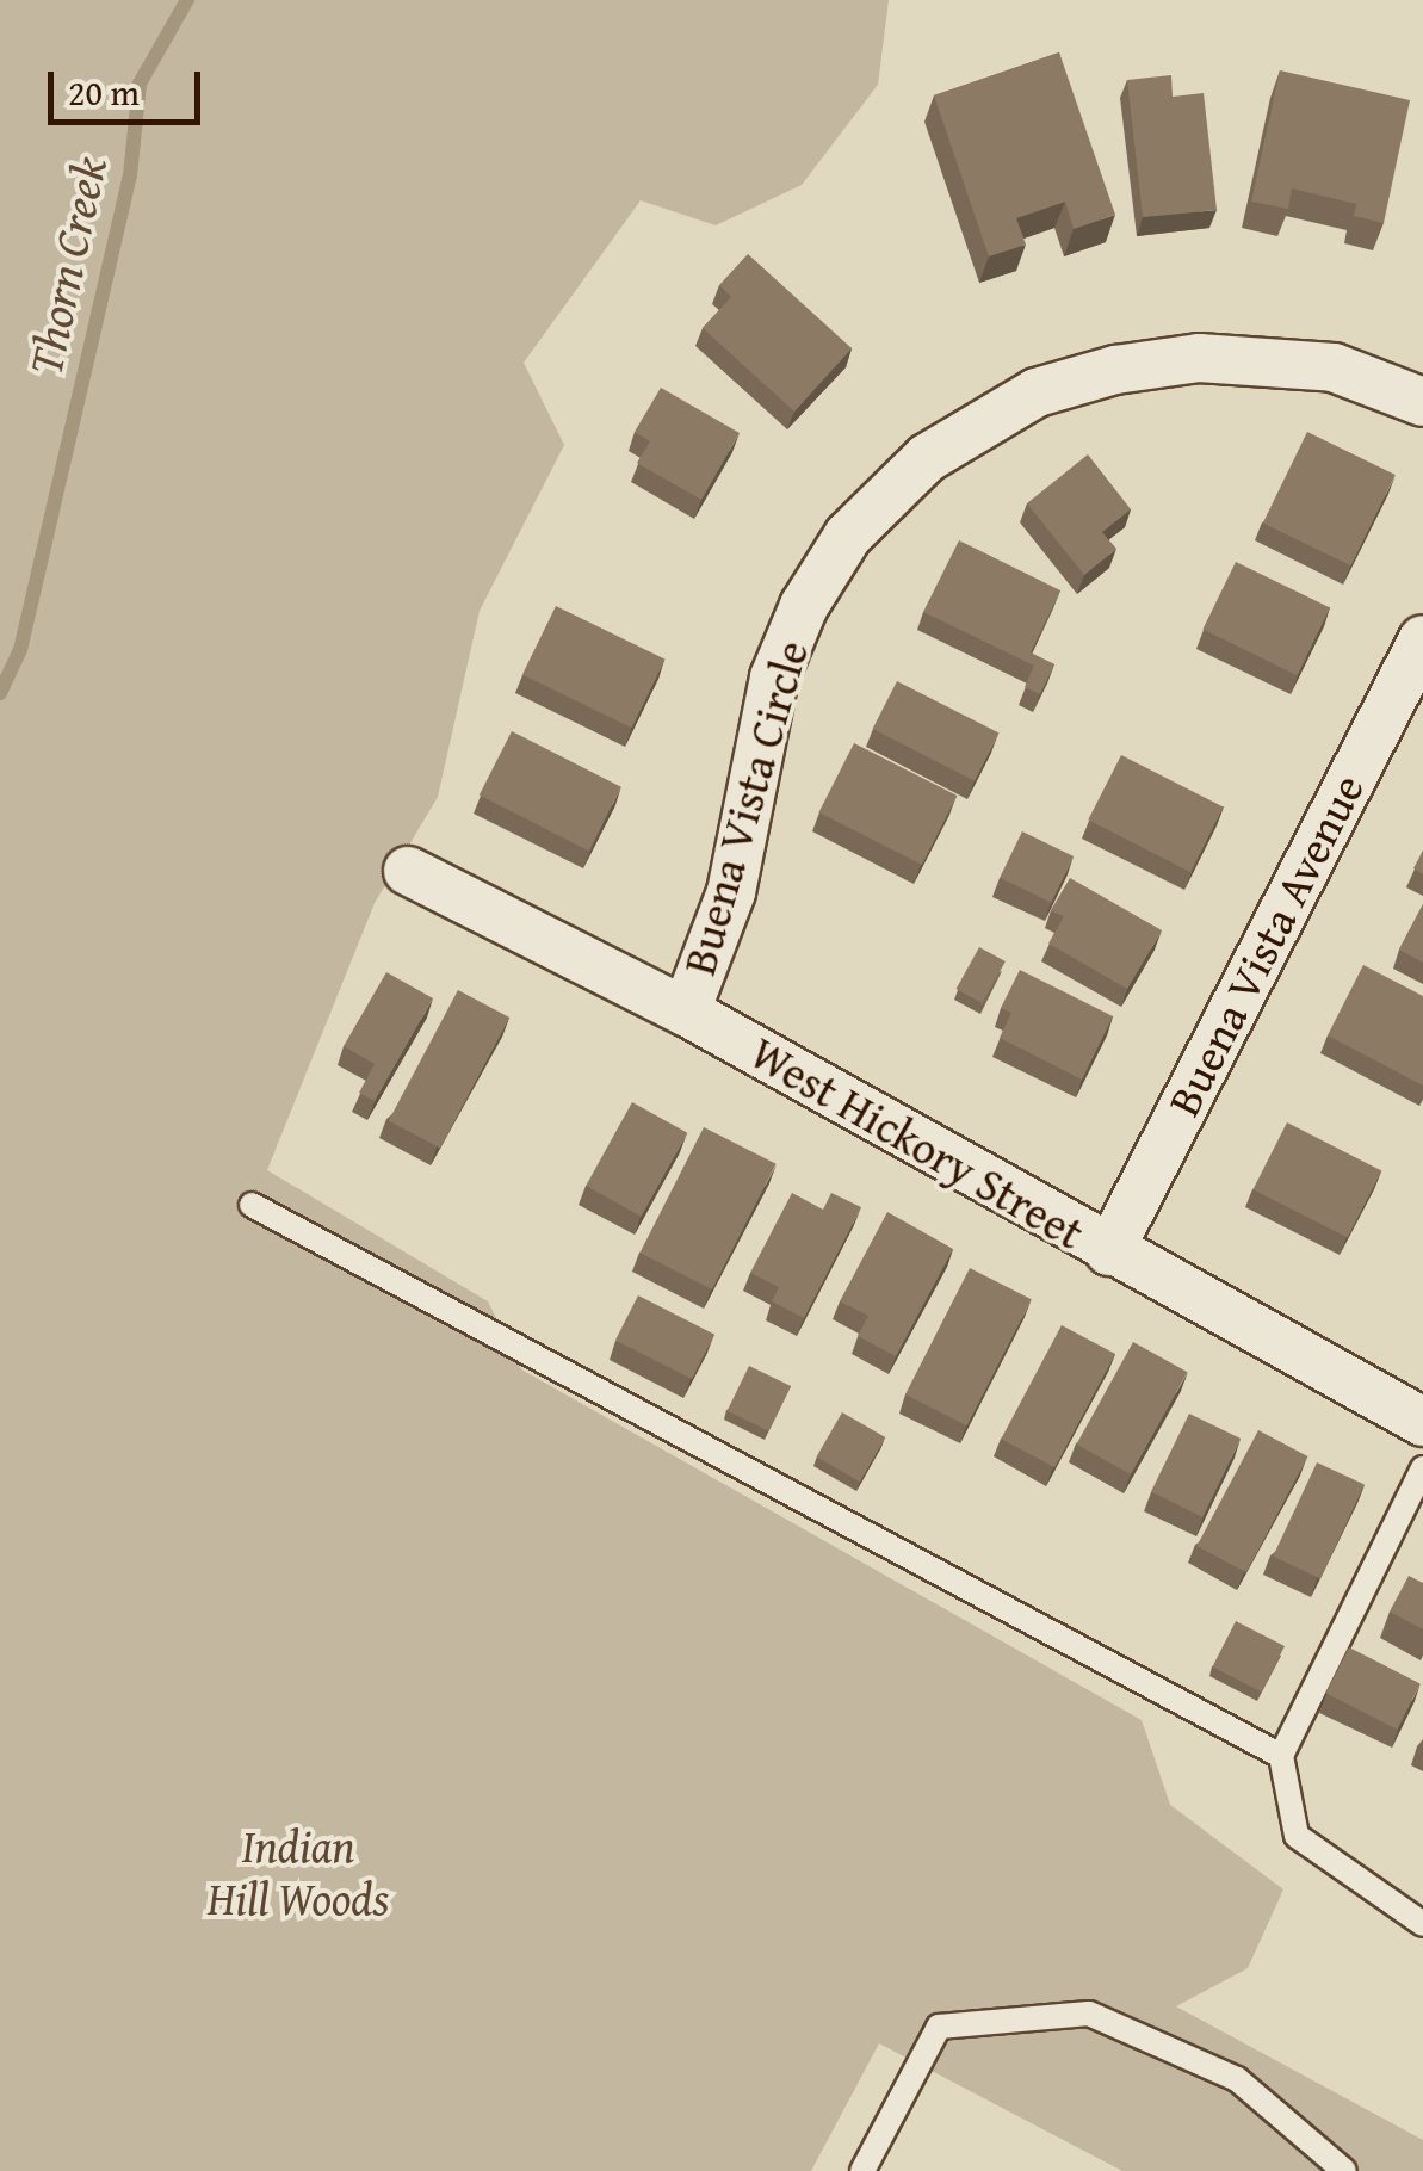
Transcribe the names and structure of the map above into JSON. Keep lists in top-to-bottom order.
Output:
{
  "streets": {
    "street": ["Buena Vista Circle", "Buena Vista Avenue", "West Hickory Street"]
  },
  "crossings": [
    ["Buena Vista Circle", "West Hickory Street"],
    ["Buena Vista Avenue", "West Hickory Street"]
  ],
  "water": ["Thorn Creek"],
  "parks": ["Indian Hill Woods"],
  "scale_bar": "20 m"
}
